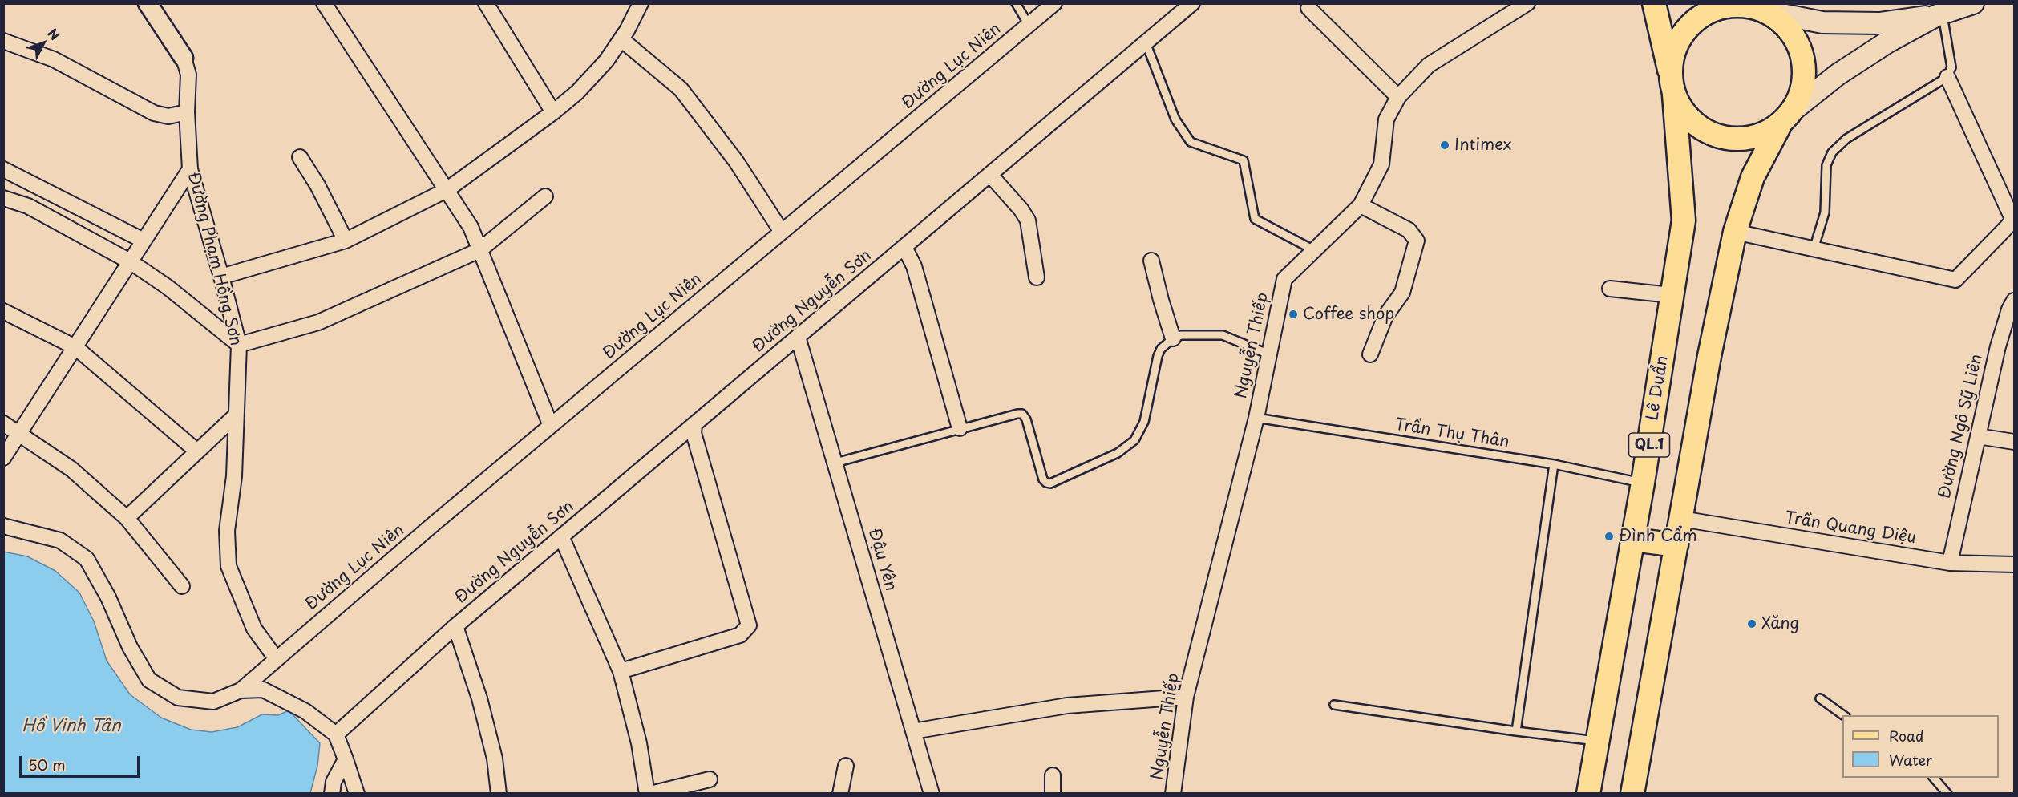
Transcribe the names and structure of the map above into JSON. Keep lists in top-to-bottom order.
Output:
{
  "streets": {
    "main road": ["Lê Duẩn", "QL.1"],
    "street": [
      "Đường Lục Niên",
      "Đường Phạm Hồng Sơn",
      "Đường Nguyễn Sơn",
      "Nguyễn Thiếp",
      "Đường Ngô Sỹ Liên",
      "Trần Quang Diệu",
      "Đậu Yên"
    ],
    "lane": ["Trần Thụ Thân"]
  },
  "crossings": [
    ["Đường Lục Niên", "Đường Phạm Hồng Sơn"],
    ["Đường Nguyễn Sơn", "Đậu Yên"],
    ["Nguyễn Thiếp", "Trần Thụ Thân"],
    ["Lê Duẩn", "Trần Thụ Thân"],
    ["Lê Duẩn", "QL.1"],
    ["Đường Ngô Sỹ Liên", "Trần Quang Diệu"],
    ["QL.1", "Trần Quang Diệu"]
  ],
  "water": ["Hồ Vinh Tân"],
  "places": [
    "Intimex",
    "Coffee shop",
    "Đình Cẩm",
    "Xăng"
  ],
  "legend": ["Road", "Water"],
  "scale_bar": "50 m",
  "north": "top right"
}
